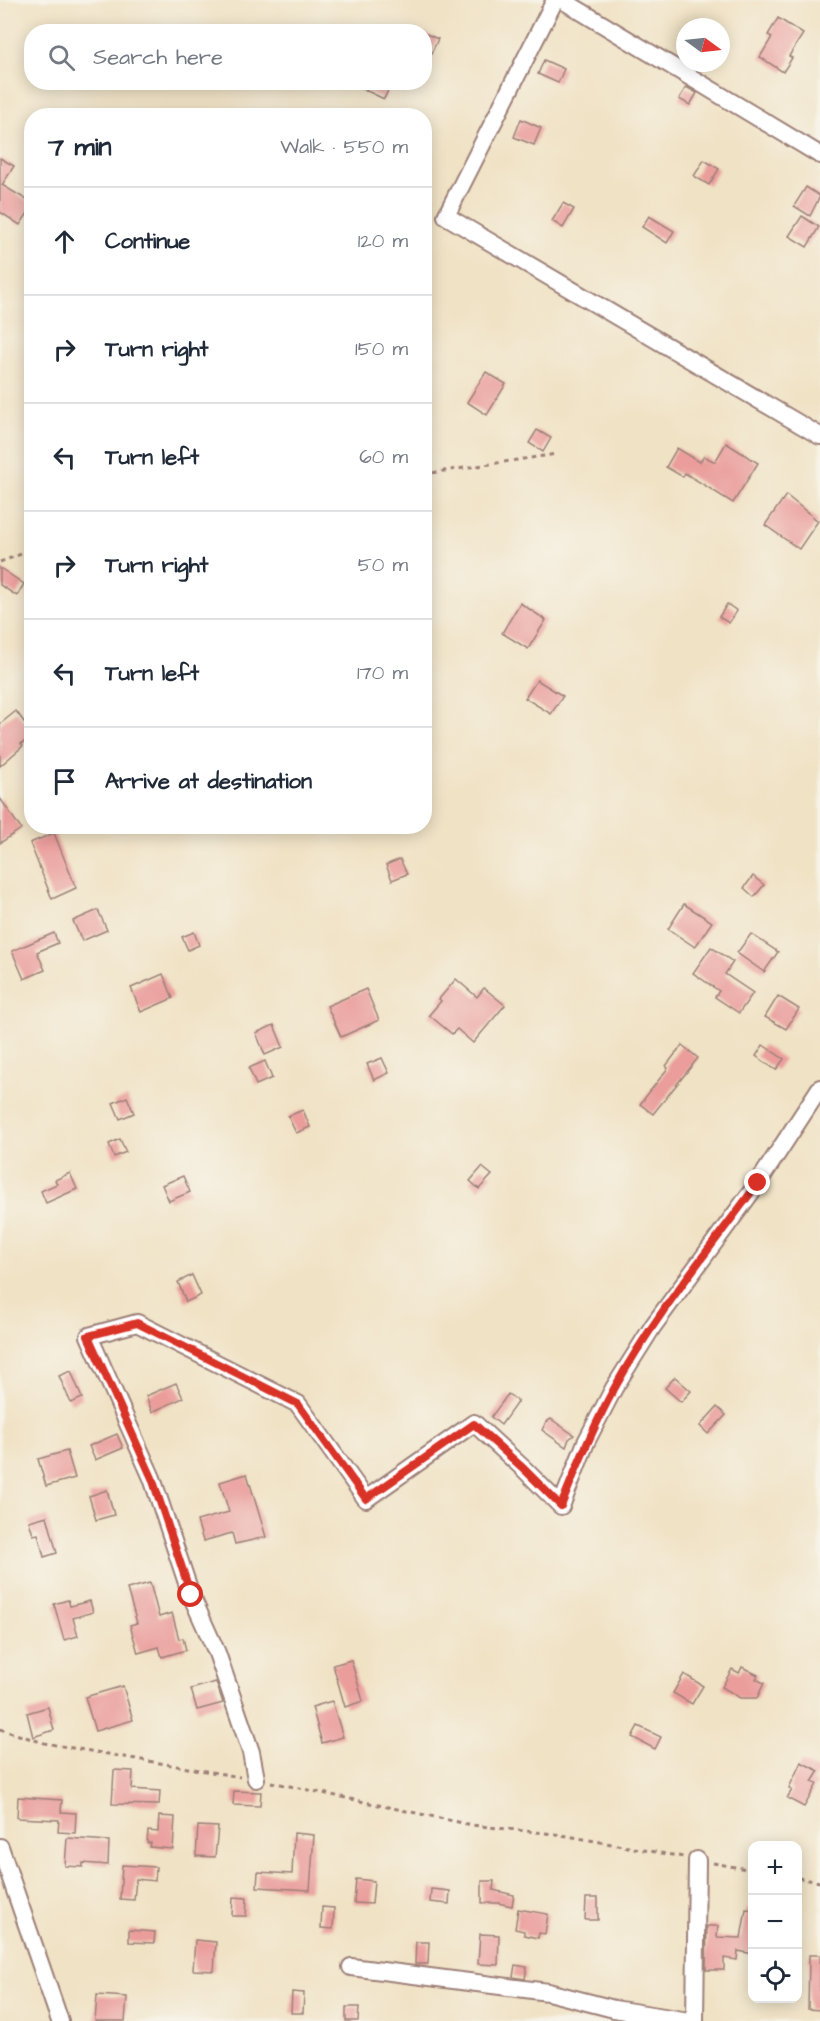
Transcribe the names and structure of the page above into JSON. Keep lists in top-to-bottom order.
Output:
{
  "north": "right",
  "page": {
    "search": "Search here",
    "heading": ["7 min", "Walk · 550 m"],
    "list": [
      ["Continue", "120 m"],
      ["Turn right", "150 m"],
      ["Turn left", "60 m"],
      ["Turn right", "50 m"],
      ["Turn left", "170 m"],
      "Arrive at destination"
    ],
    "map_buttons": ["+", "−"]
  }
}
